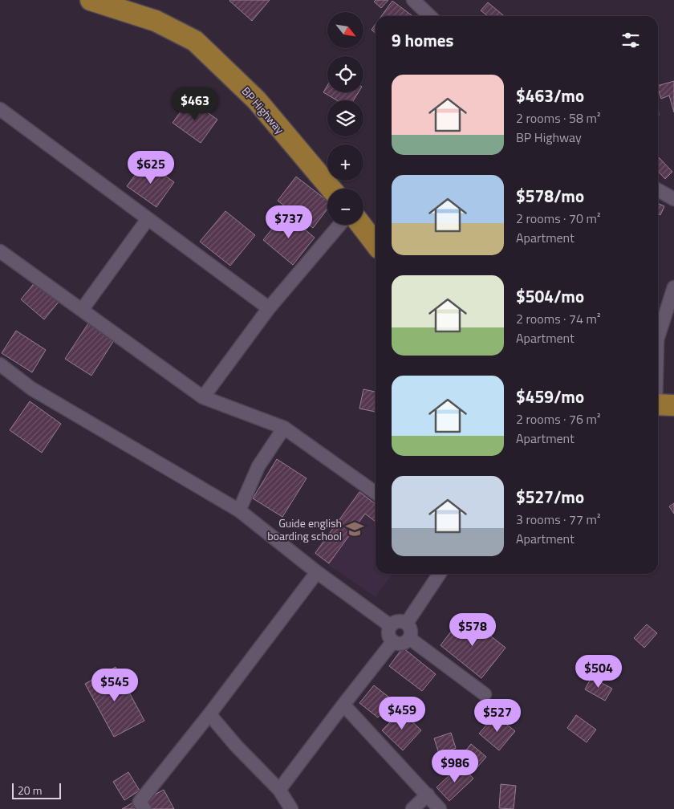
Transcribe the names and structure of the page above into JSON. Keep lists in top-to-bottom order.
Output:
{
  "streets": {
    "highway": ["BP Highway"]
  },
  "places": {
    "school or university": ["Guide english boarding school"]
  },
  "scale_bar": "20 m",
  "north": "bottom right",
  "page": {
    "map_buttons": ["+", "−"],
    "heading": "9 homes",
    "list": [
      {
        "name": "$463/mo",
        "note": "2 rooms · 58 m² · BP Highway"
      },
      {
        "name": "$578/mo",
        "note": "2 rooms · 70 m² · Apartment"
      },
      {
        "name": "$504/mo",
        "note": "2 rooms · 74 m² · Apartment"
      },
      {
        "name": "$459/mo",
        "note": "2 rooms · 76 m² · Apartment"
      },
      {
        "name": "$527/mo",
        "note": "3 rooms · 77 m² · Apartment"
      }
    ],
    "price": [
      "$463",
      "$625",
      "$737",
      "$578",
      "$504",
      "$545",
      "$459",
      "$527",
      "$986"
    ],
    "scale": "20 m"
  }
}
